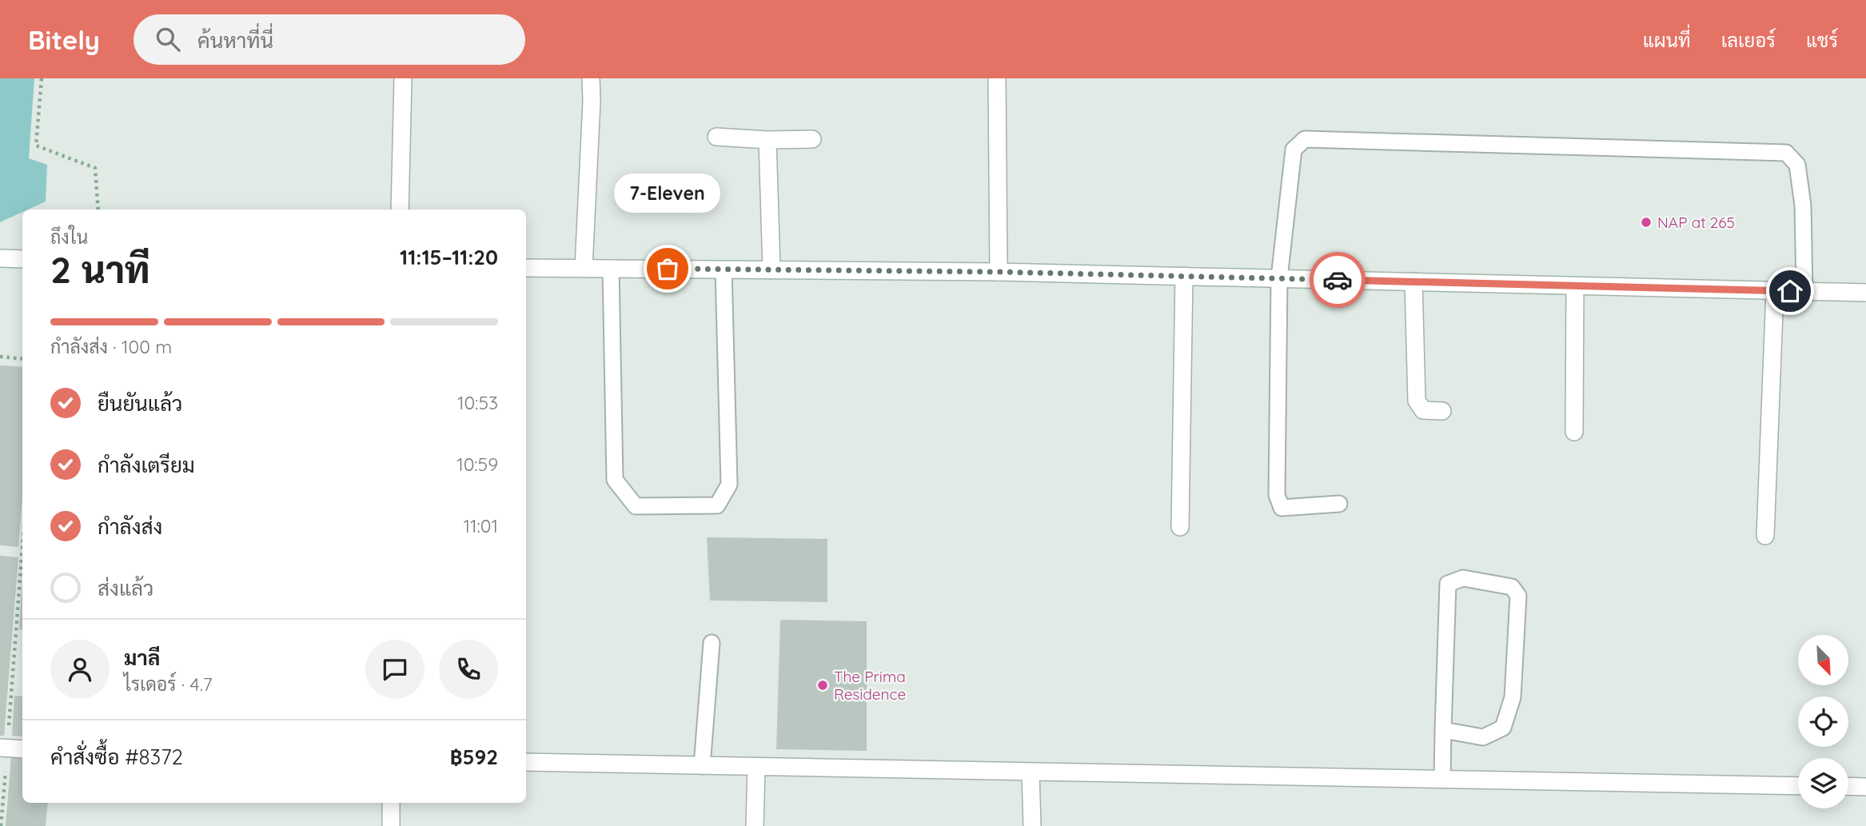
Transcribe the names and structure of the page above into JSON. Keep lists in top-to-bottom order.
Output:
{
  "places": ["NAP at 265", "7-Eleven", "The Prima Residence"],
  "north": "bottom right",
  "page": {
    "header": "Bitely",
    "search": "ค้นหาที่นี่",
    "nav": ["แผนที่", "เลเยอร์", "แชร์"],
    "bubble": "7-Eleven",
    "heading": ["2 นาที", "ถึงใน", "11:15–11:20"],
    "panel": [
      "มาลี",
      "ไรเดอร์ · 4.7",
      "คำสั่งซื้อ #8372",
      "฿592"
    ],
    "bar": "กำลังส่ง · 100 m",
    "list": [
      ["ยืนยันแล้ว", "10:53"],
      ["กำลังเตรียม", "10:59"],
      ["กำลังส่ง", "11:01"],
      "ส่งแล้ว"
    ]
  }
}
